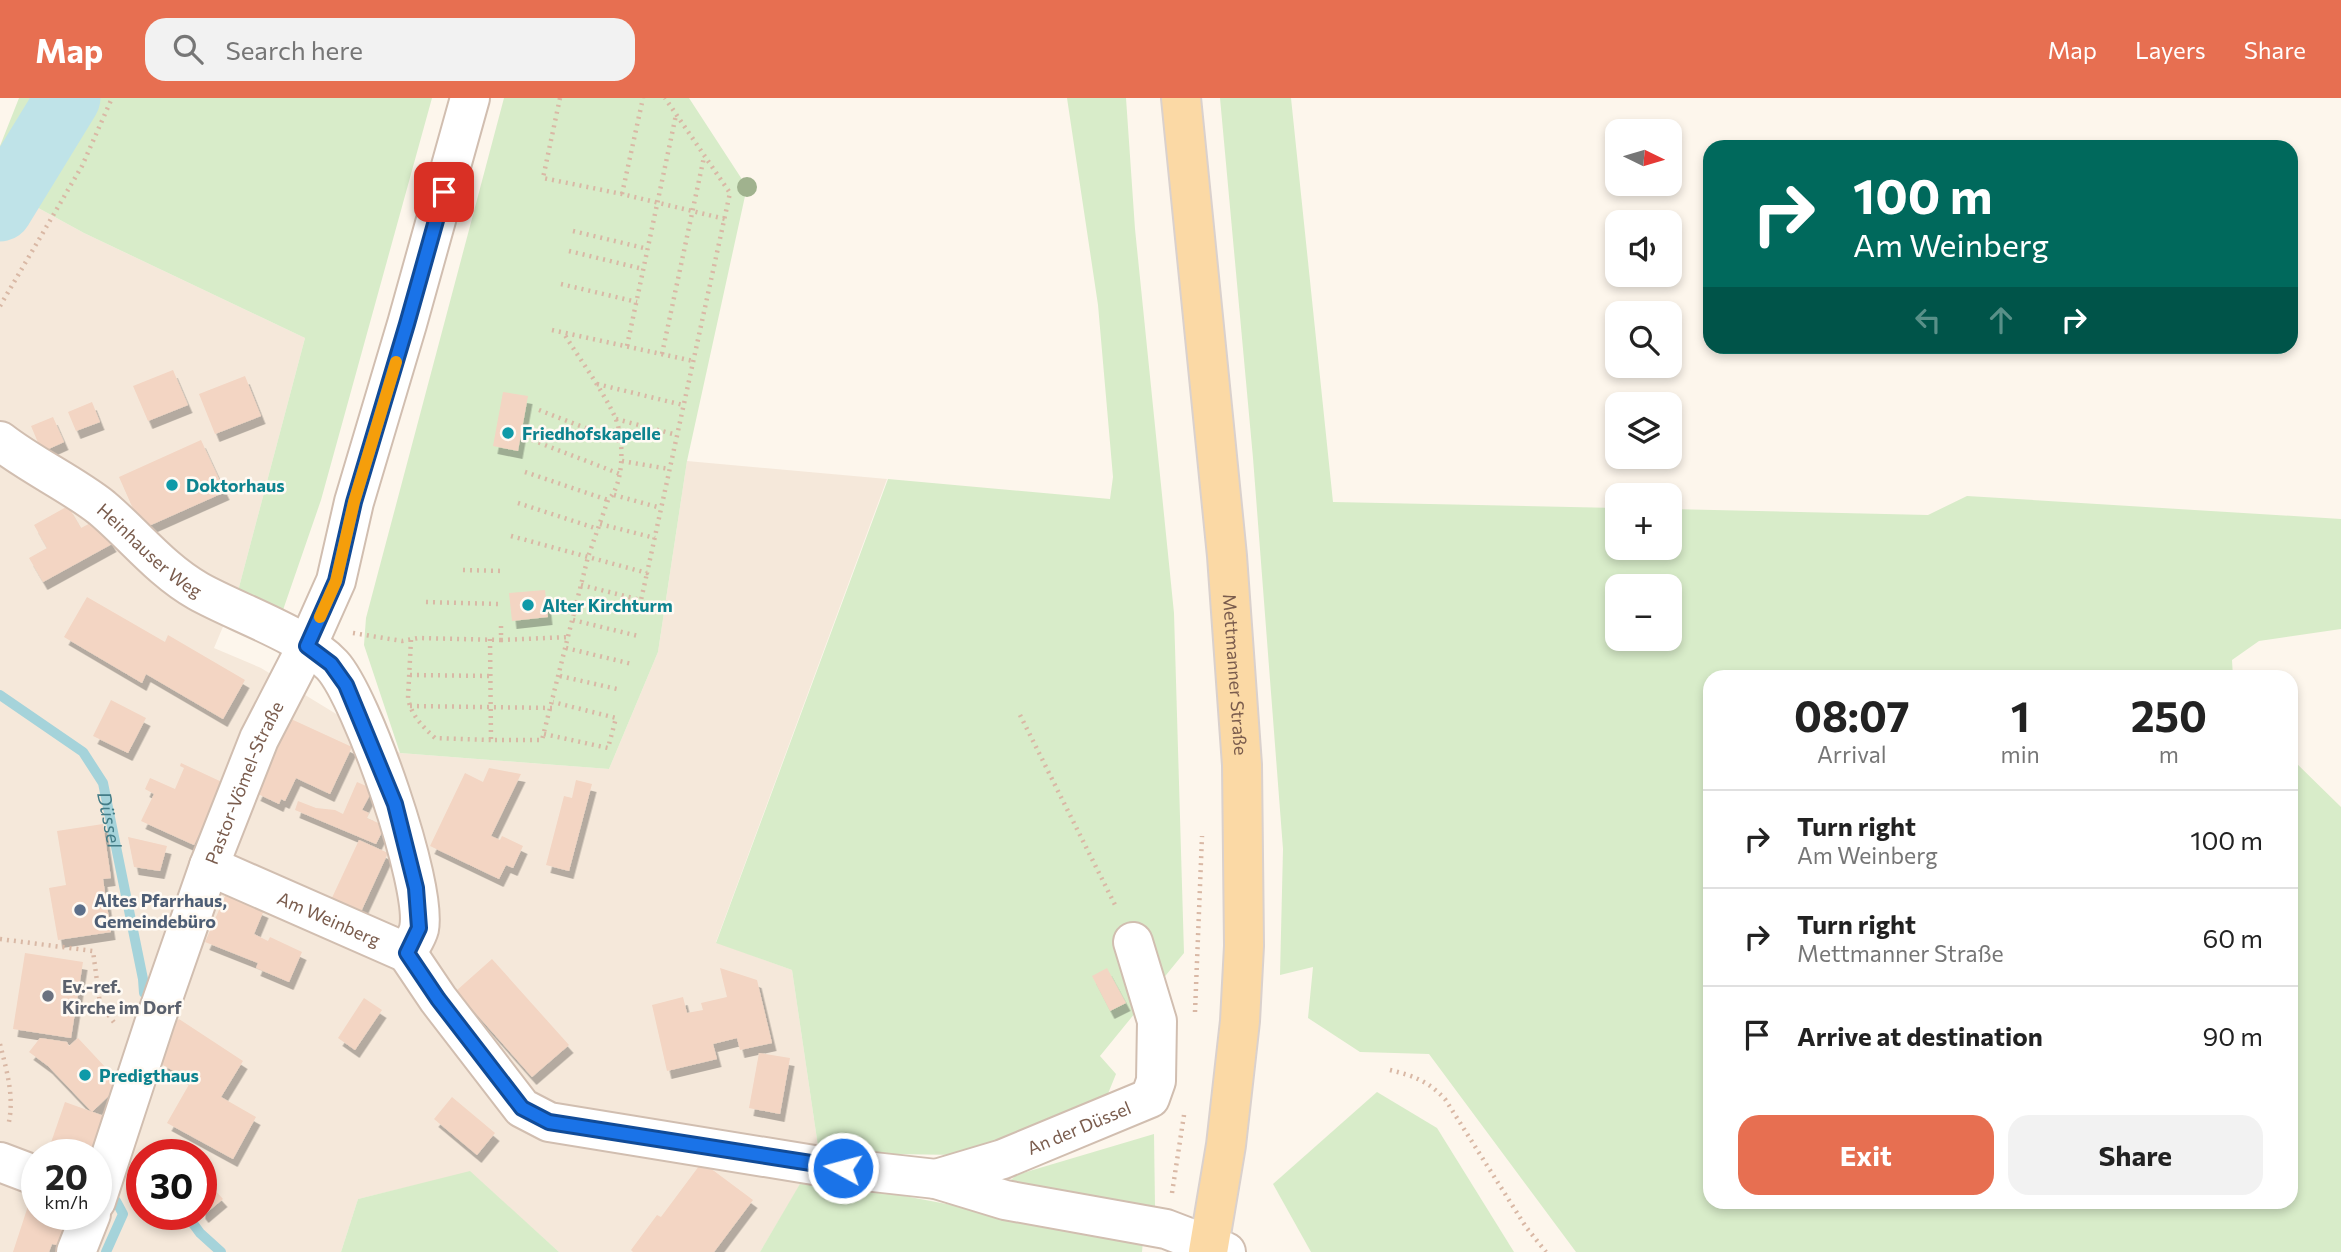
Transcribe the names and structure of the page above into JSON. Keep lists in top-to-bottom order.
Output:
{
  "streets": {
    "main road": ["Mettmanner Straße"],
    "street": [
      "Heinhauser Weg",
      "Pastor-Vömel-Straße",
      "Am Weinberg",
      "An der Düssel"
    ]
  },
  "crossings": [
    ["Heinhauser Weg", "Pastor-Vömel-Straße"],
    ["Mettmanner Straße", "An der Düssel"],
    ["Pastor-Vömel-Straße", "Am Weinberg"],
    ["Am Weinberg", "An der Düssel"]
  ],
  "water": ["Düssel"],
  "places": [
    "Friedhofskapelle",
    "Doktorhaus",
    "Alter Kirchturm",
    "Altes Pfarrhaus, Gemeindebüro",
    "Ev.-ref. Kirche im Dorf",
    "Predigthaus"
  ],
  "north": "right",
  "page": {
    "header": "Map",
    "search": "Search here",
    "nav": ["Map", "Layers", "Share"],
    "map_buttons": ["+", "−"],
    "turn": ["100 m", "Am Weinberg"],
    "eta": [
      "08:07",
      "Arrival",
      "1",
      "min",
      "250",
      "m"
    ],
    "list": [
      {
        "name": "Turn right",
        "note": "Am Weinberg",
        "value": "100 m"
      },
      {
        "name": "Turn right",
        "note": "Mettmanner Straße",
        "value": "60 m"
      },
      {
        "name": "Arrive at destination",
        "value": "90 m"
      }
    ],
    "buttons": ["Exit", "Share"],
    "speed": "20 km/h",
    "limit": "30"
  }
}
